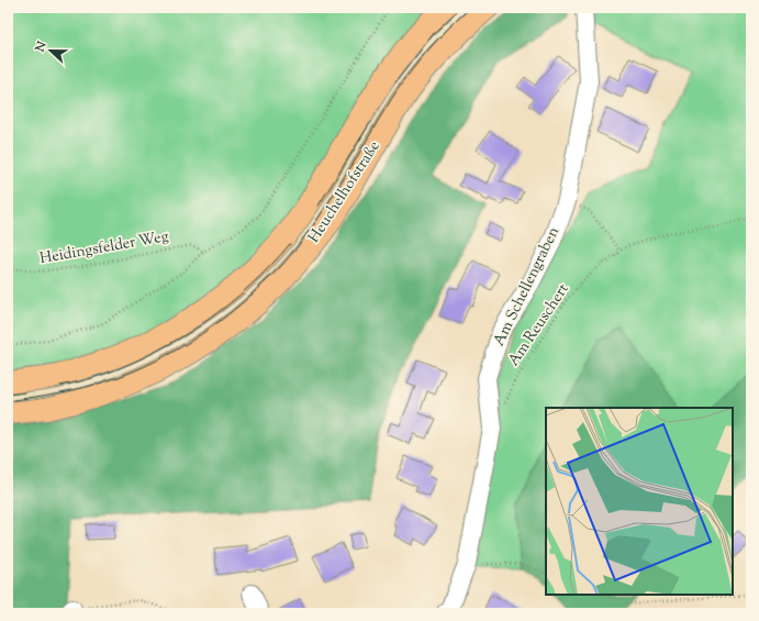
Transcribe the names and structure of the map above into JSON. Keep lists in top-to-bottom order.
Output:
{
  "streets": {
    "main road": ["Heuchelhofstraße"],
    "street": ["Am Schellengraben"],
    "path": ["Heidingsfelder Weg", "Am Reuschert"]
  },
  "crossings": [
    ["Am Schellengraben", "Am Reuschert"]
  ],
  "north": "left"
}
